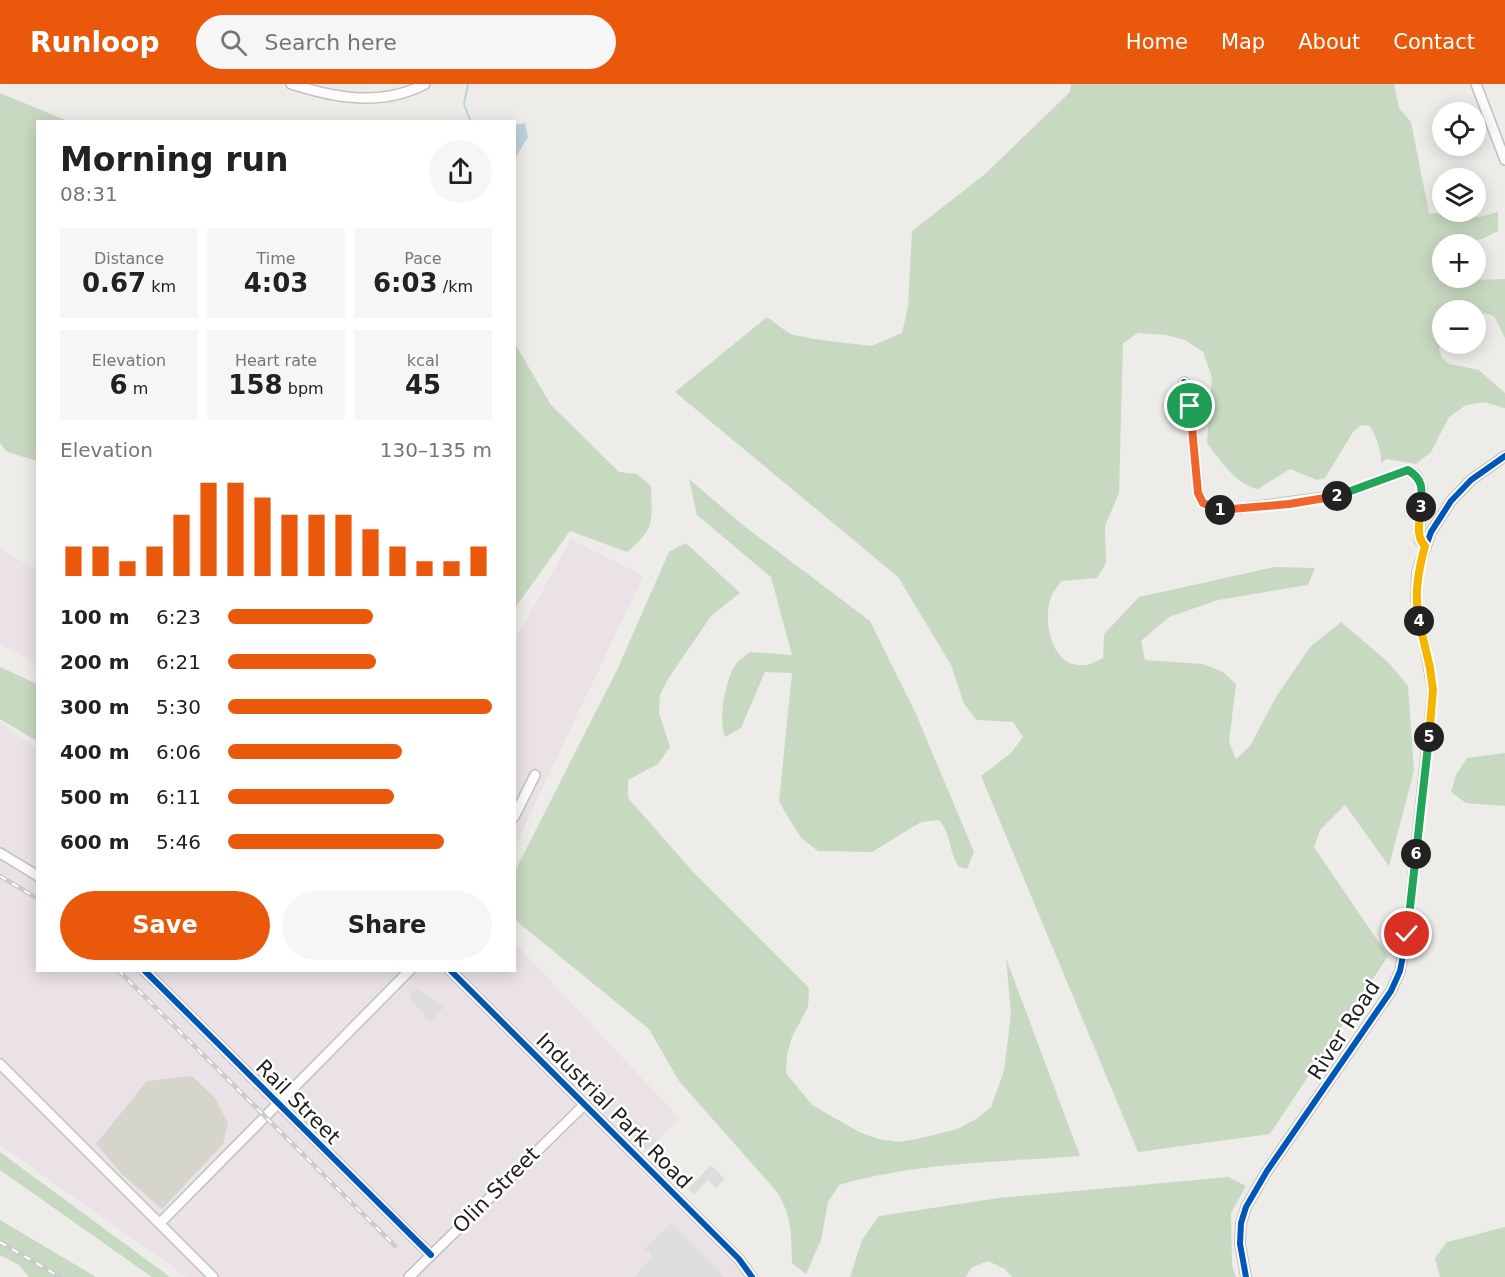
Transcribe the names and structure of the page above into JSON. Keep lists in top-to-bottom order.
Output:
{
  "streets": {
    "street": [
      "River Road",
      "Rail Street",
      "Industrial Park Road",
      "Olin Street"
    ]
  },
  "crossings": [
    ["Rail Street", "Olin Street"],
    ["Industrial Park Road", "Olin Street"]
  ],
  "page": {
    "header": "Runloop",
    "search": "Search here",
    "nav": [
      "Home",
      "Map",
      "About",
      "Contact"
    ],
    "map_buttons": ["+", "−"],
    "heading": ["Morning run", "08:31"],
    "stats": [
      ["Distance", "0.67 km"],
      ["Time", "4:03"],
      ["Pace", "6:03 /km"],
      ["Elevation", "6 m"],
      ["Heart rate", "158 bpm"],
      ["kcal", "45"]
    ],
    "chart": ["Elevation", "130–135 m"],
    "pins": [
      "2",
      "3",
      "1",
      "4",
      "5",
      "6"
    ],
    "list": [
      {
        "name": "100 m",
        "note": "6:23"
      },
      {
        "name": "200 m",
        "note": "6:21"
      },
      {
        "name": "300 m",
        "note": "5:30"
      },
      {
        "name": "400 m",
        "note": "6:06"
      },
      {
        "name": "500 m",
        "note": "6:11"
      },
      {
        "name": "600 m",
        "note": "5:46"
      }
    ],
    "buttons": ["Save", "Share"]
  }
}
